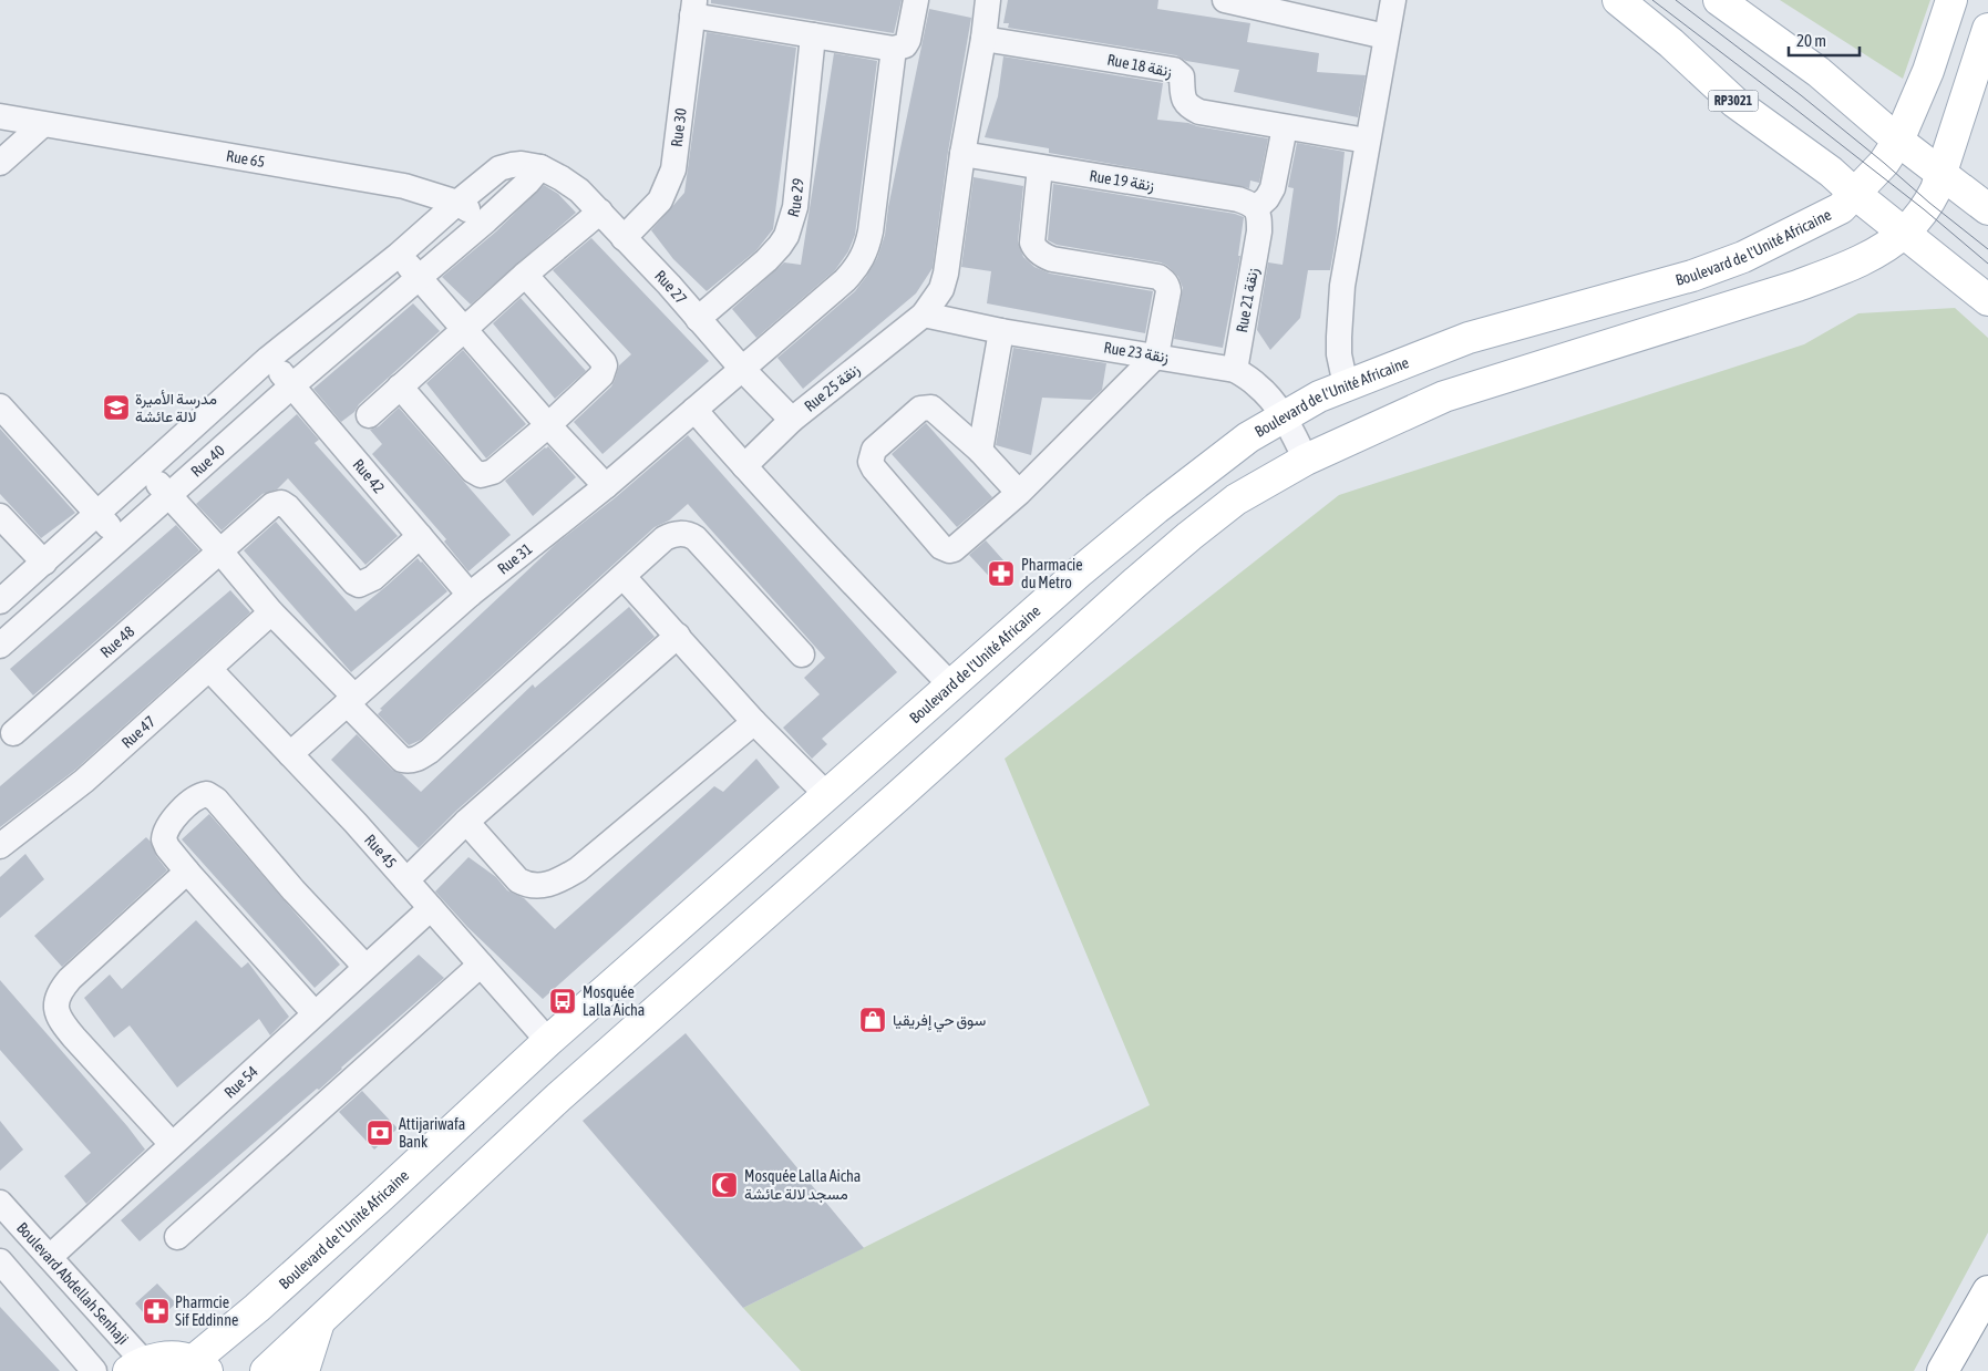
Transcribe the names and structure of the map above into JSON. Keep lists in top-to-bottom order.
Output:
{
  "streets": {
    "main road": ["RP3021", "Boulevard de l'Unité Africaine"],
    "street": [
      "Rue 18 زنقة",
      "Rue 30",
      "Rue 65",
      "Rue 19 زنقة",
      "Rue 29",
      "Rue 27",
      "Rue 21 زنقة",
      "Rue 23 زنقة",
      "Rue 25 زنقة",
      "Rue 40",
      "Rue 42",
      "Rue 31",
      "Rue 48",
      "Rue 47",
      "Rue 45",
      "Rue 54",
      "Boulevard Abdellah Senhaji"
    ]
  },
  "crossings": [
    ["Rue 18 زنقة", "Rue 25 زنقة"],
    ["RP3021", "Boulevard de l'Unité Africaine"],
    ["Rue 30", "Rue 27"],
    ["Rue 65", "Rue 40"],
    ["Rue 19 زنقة", "Rue 21 زنقة"],
    ["Rue 19 زنقة", "Rue 25 زنقة"],
    ["Rue 29", "Rue 27"],
    ["Boulevard de l'Unité Africaine", "Rue 23 زنقة"],
    ["Boulevard de l'Unité Africaine", "Rue 45"],
    ["Rue 27", "Rue 25 زنقة"],
    ["Rue 27", "Rue 40"],
    ["Rue 27", "Rue 31"],
    ["Rue 21 زنقة", "Rue 23 زنقة"],
    ["Rue 23 زنقة", "Rue 25 زنقة"],
    ["Rue 40", "Rue 42"],
    ["Rue 42", "Rue 31"],
    ["Rue 42", "Rue 48"],
    ["Rue 31", "Rue 45"],
    ["Rue 47", "Rue 45"],
    ["Rue 45", "Rue 54"],
    ["Rue 54", "Boulevard Abdellah Senhaji"]
  ],
  "places": {
    "school or university": ["مدرسة الأميرة لالة عائشة"],
    "pharmacy": ["Pharmacie du Metro", "Pharmcie Sif Eddinne"],
    "bus stop": ["Mosquée Lalla Aicha"],
    "shop": ["سوق حي إفريقيا"],
    "bank": ["Attijariwafa Bank"],
    "mosque": ["Mosquée Lalla Aicha مسجد لالة عائشة"]
  },
  "scale_bar": "20 m"
}
